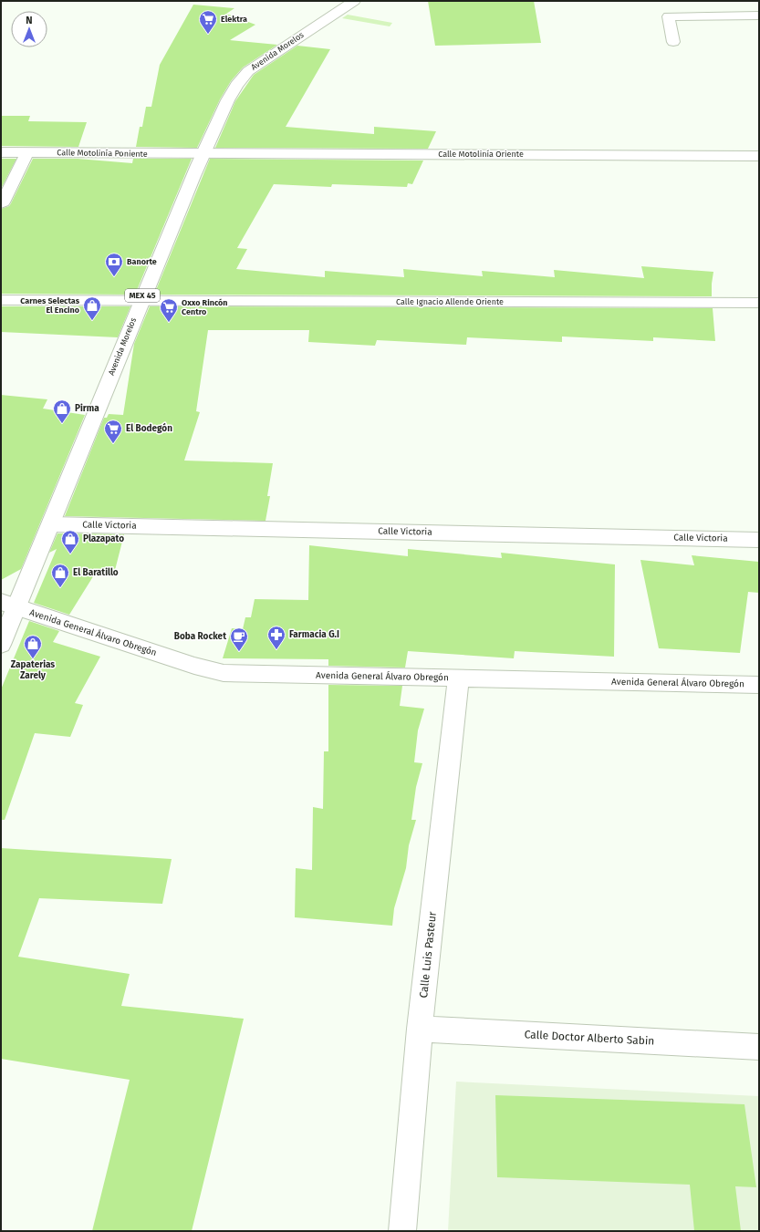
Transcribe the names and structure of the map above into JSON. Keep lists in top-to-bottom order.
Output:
{
  "streets": {
    "street": [
      "Avenida Morelos",
      "Calle Motolinía Poniente",
      "Calle Motolinía Oriente",
      "MEX 45",
      "Calle Ignacio Allende Oriente",
      "Calle Victoria",
      "Avenida General Álvaro Obregón",
      "Calle Luis Pasteur",
      "Calle Doctor Alberto Sabin"
    ]
  },
  "crossings": [
    ["Avenida Morelos", "Calle Motolinía Poniente"],
    ["Avenida Morelos", "Calle Motolinía Oriente"],
    ["Avenida Morelos", "Calle Ignacio Allende Oriente"],
    ["Avenida Morelos", "Calle Victoria"],
    ["Avenida Morelos", "Avenida General Álvaro Obregón"],
    ["Calle Motolinía Poniente", "Calle Motolinía Oriente"],
    ["Avenida General Álvaro Obregón", "Calle Luis Pasteur"],
    ["Calle Luis Pasteur", "Calle Doctor Alberto Sabin"]
  ],
  "places": {
    "supermarket": ["Elektra", "Oxxo Rincón Centro", "El Bodegón"],
    "bank": ["Banorte"],
    "shop": [
      "Carnes Selectas El Encino",
      "Pirma",
      "Plazapato",
      "El Baratillo",
      "Zapaterias Zarely"
    ],
    "pharmacy": ["Farmacia G.I"],
    "cafe": ["Boba Rocket"]
  },
  "north": "top"
}
